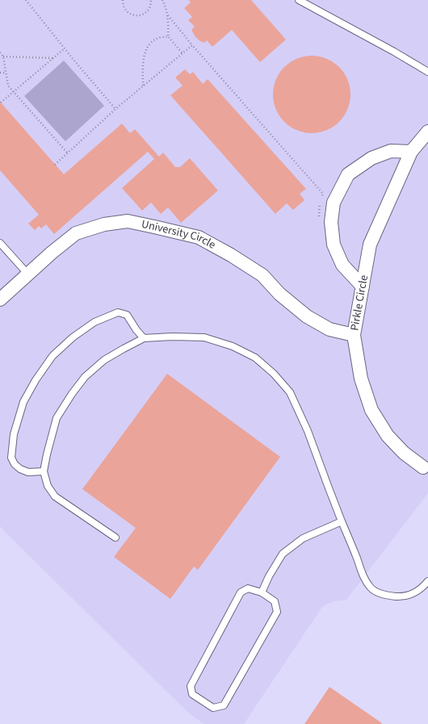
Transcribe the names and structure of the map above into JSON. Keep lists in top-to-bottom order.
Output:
{
  "streets": {
    "street": ["University Circle", "Pirkle Circle"]
  },
  "crossings": [
    ["University Circle", "Pirkle Circle"]
  ]
}
